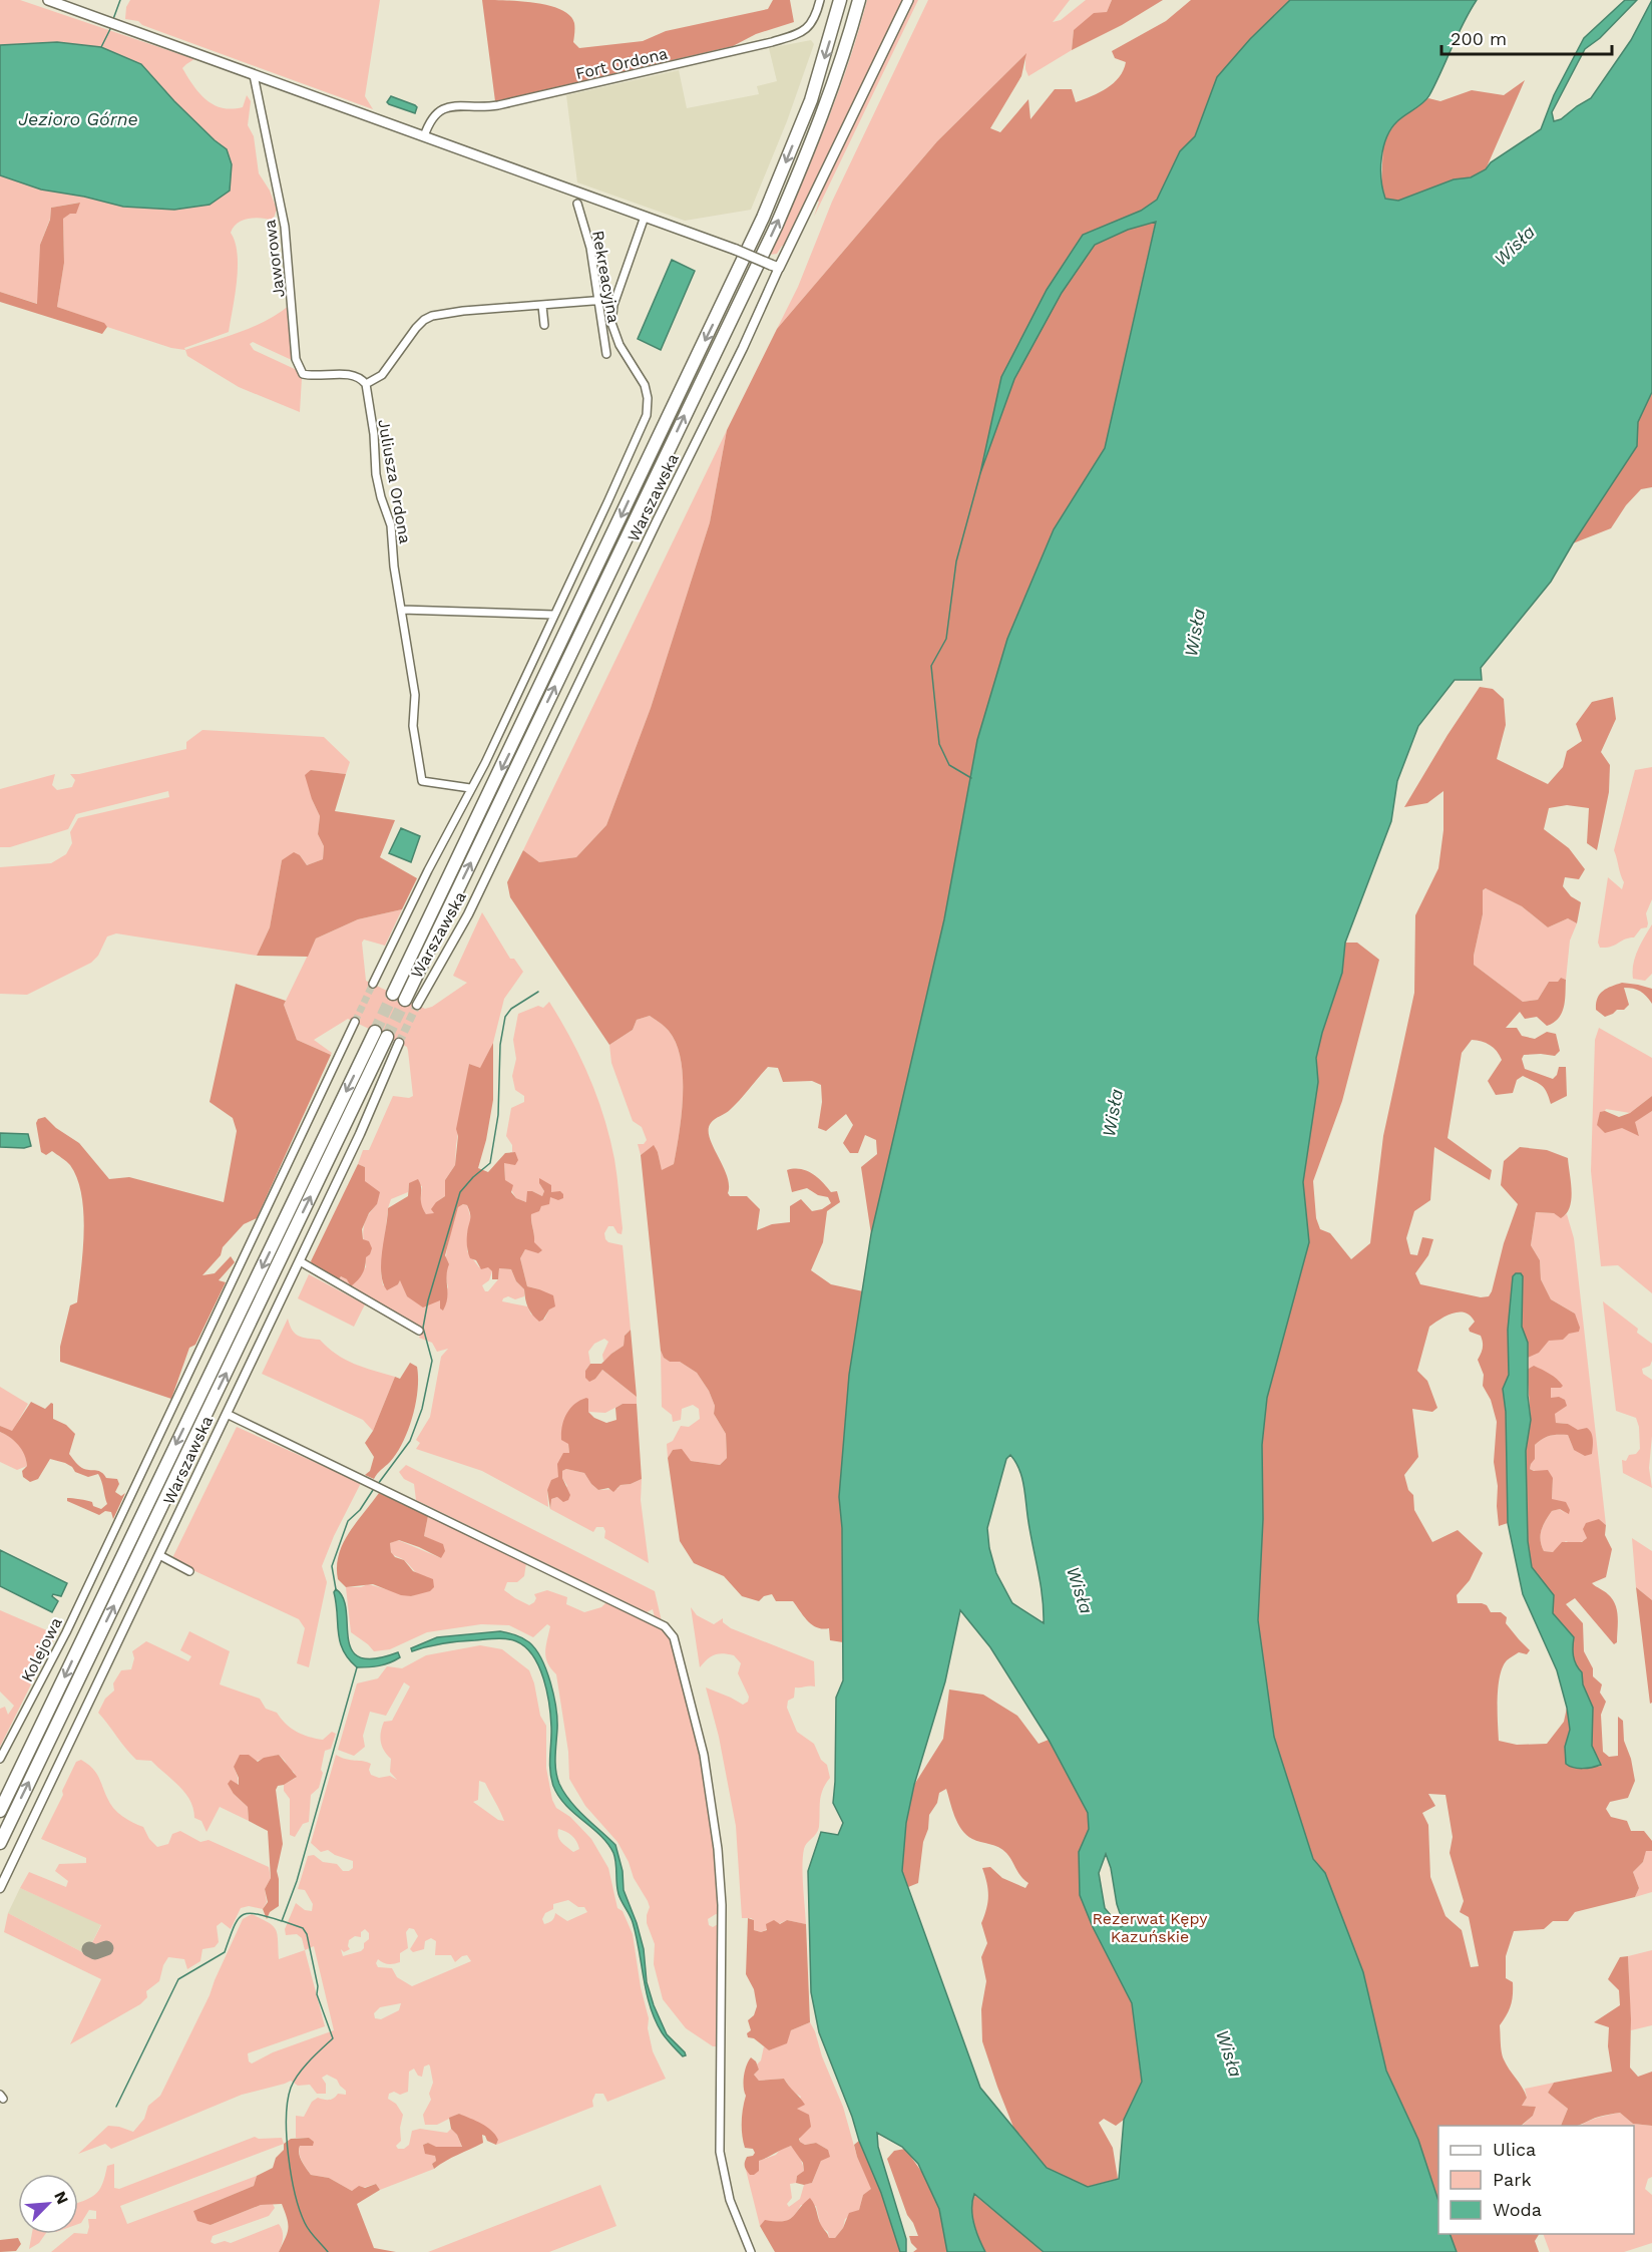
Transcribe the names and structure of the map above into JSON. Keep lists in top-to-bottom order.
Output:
{
  "streets": {
    "main road": ["Warszawska"],
    "street": [
      "Fort Ordona",
      "Jaworowa",
      "Rekreacyjna",
      "Juliusza Ordona",
      "Kolejowa"
    ]
  },
  "crossings": [
    ["Jaworowa", "Juliusza Ordona"]
  ],
  "water": ["Jezioro Górne", "Wisła"],
  "parks": ["Rezerwat Kępy Kazuńskie"],
  "legend": ["Ulica", "Park", "Woda"],
  "scale_bar": "200 m",
  "north": "top right"
}
